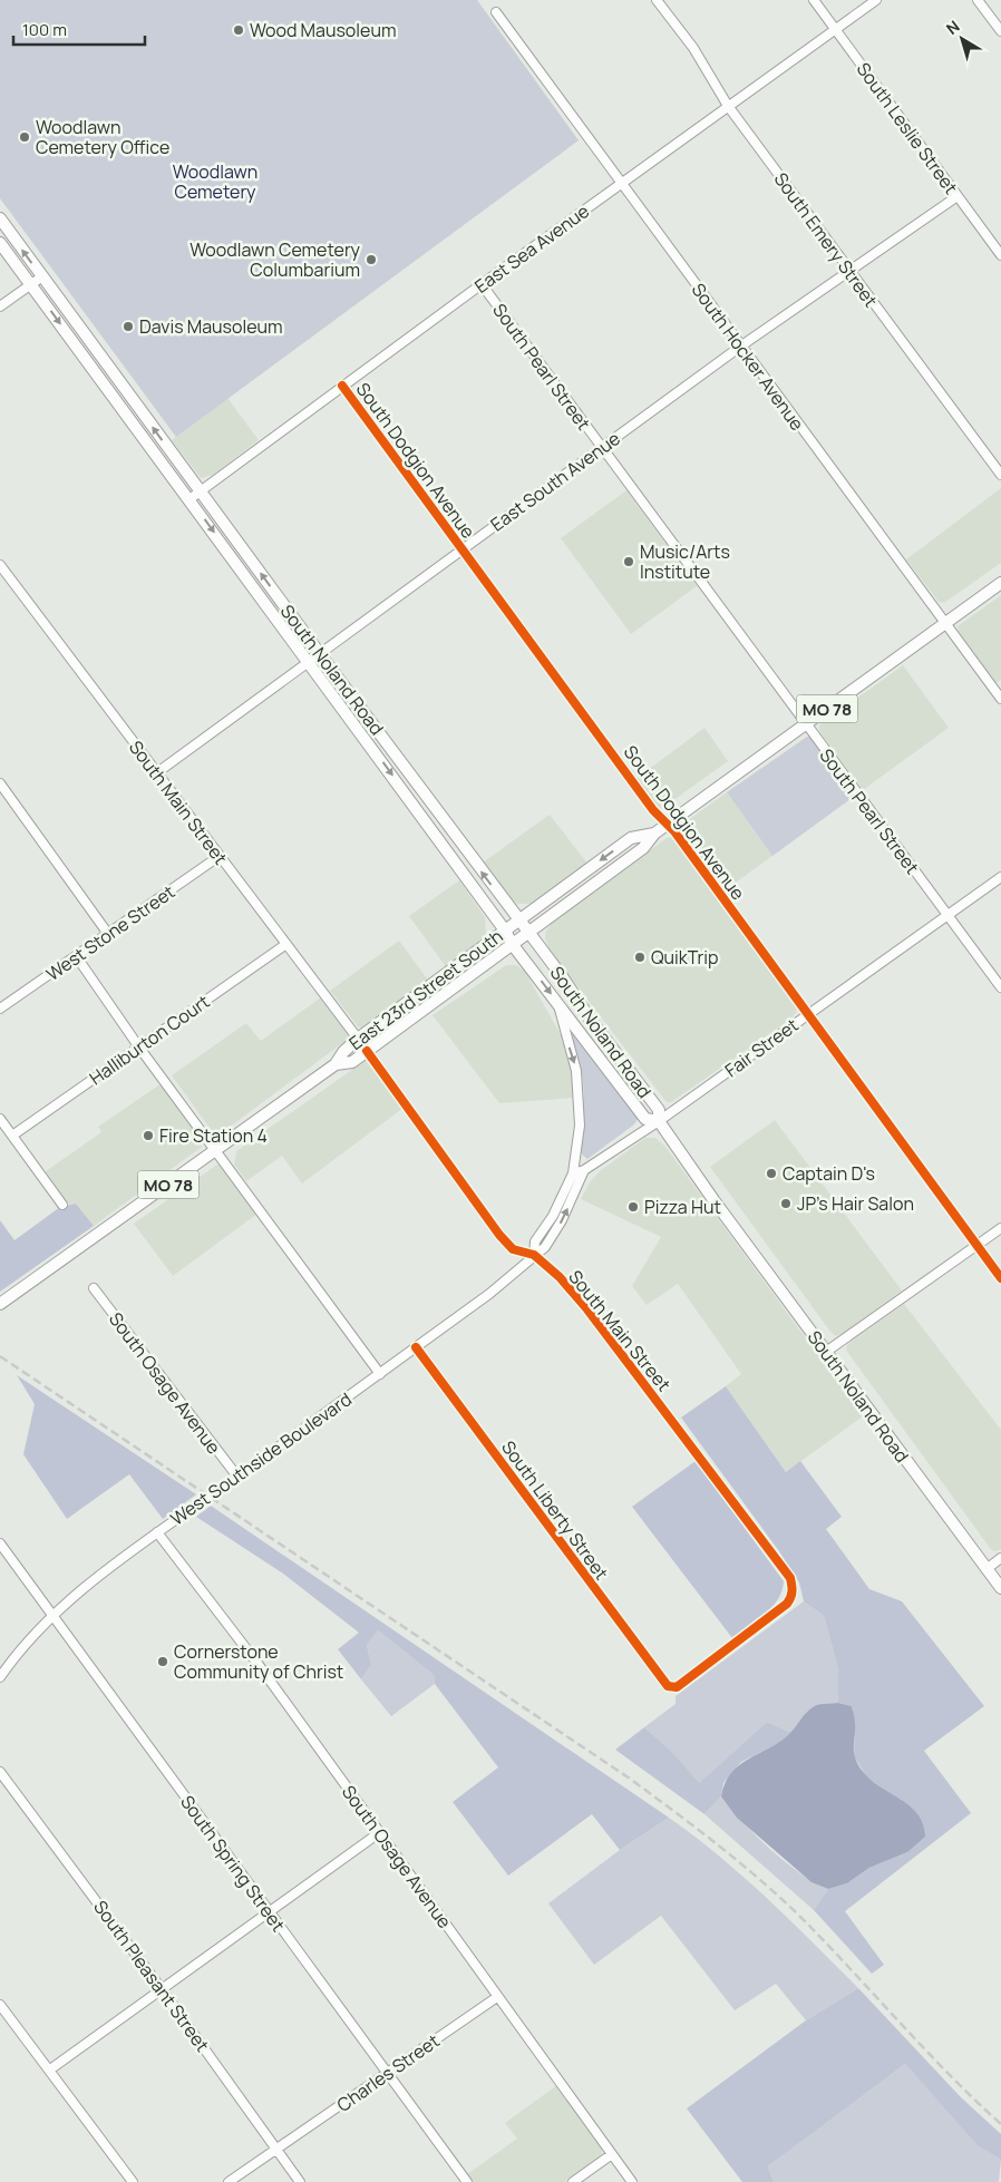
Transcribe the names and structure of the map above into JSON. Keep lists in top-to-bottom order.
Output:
{
  "streets": {
    "main road": ["South Noland Road", "MO 78", "East 23rd Street South"],
    "street": [
      "South Leslie Street",
      "South Emery Street",
      "East Sea Avenue",
      "South Hocker Avenue",
      "South Pearl Street",
      "South Dodgion Avenue",
      "East South Avenue",
      "South Main Street",
      "West Stone Street",
      "Halliburton Court",
      "Fair Street",
      "South Osage Avenue",
      "West Southside Boulevard",
      "South Liberty Street",
      "South Spring Street",
      "South Pleasant Street",
      "Charles Street"
    ]
  },
  "crossings": [
    ["South Leslie Street", "East Sea Avenue"],
    ["South Leslie Street", "East South Avenue"],
    ["South Emery Street", "East Sea Avenue"],
    ["South Emery Street", "East South Avenue"],
    ["East Sea Avenue", "South Hocker Avenue"],
    ["East Sea Avenue", "South Pearl Street"],
    ["East Sea Avenue", "South Dodgion Avenue"],
    ["East Sea Avenue", "South Noland Road"],
    ["South Hocker Avenue", "East South Avenue"],
    ["South Hocker Avenue", "East 23rd Street South"],
    ["South Pearl Street", "East South Avenue"],
    ["South Pearl Street", "East 23rd Street South"],
    ["South Pearl Street", "Fair Street"],
    ["South Dodgion Avenue", "East South Avenue"],
    ["South Dodgion Avenue", "East 23rd Street South"],
    ["South Dodgion Avenue", "Fair Street"],
    ["East South Avenue", "South Noland Road"],
    ["East South Avenue", "South Main Street"],
    ["South Noland Road", "East 23rd Street South"],
    ["South Noland Road", "Fair Street"],
    ["MO 78", "East 23rd Street South"],
    ["South Main Street", "West Stone Street"],
    ["South Main Street", "East 23rd Street South"],
    ["South Main Street", "Halliburton Court"],
    ["South Main Street", "West Southside Boulevard"],
    ["South Main Street", "South Liberty Street"],
    ["Fair Street", "West Southside Boulevard"],
    ["South Osage Avenue", "West Southside Boulevard"],
    ["South Osage Avenue", "Charles Street"],
    ["West Southside Boulevard", "South Liberty Street"],
    ["West Southside Boulevard", "South Spring Street"],
    ["South Spring Street", "Charles Street"],
    ["South Pleasant Street", "Charles Street"]
  ],
  "parks": ["Woodlawn Cemetery"],
  "places": [
    "Wood Mausoleum",
    "Woodlawn Cemetery Office",
    "Woodlawn Cemetery Columbarium",
    "Davis Mausoleum",
    "Music/Arts Institute",
    "QuikTrip",
    "Fire Station 4",
    "Captain D's",
    "JP's Hair Salon",
    "Pizza Hut",
    "Cornerstone Community of Christ"
  ],
  "scale_bar": "100 m",
  "north": "top left"
}
